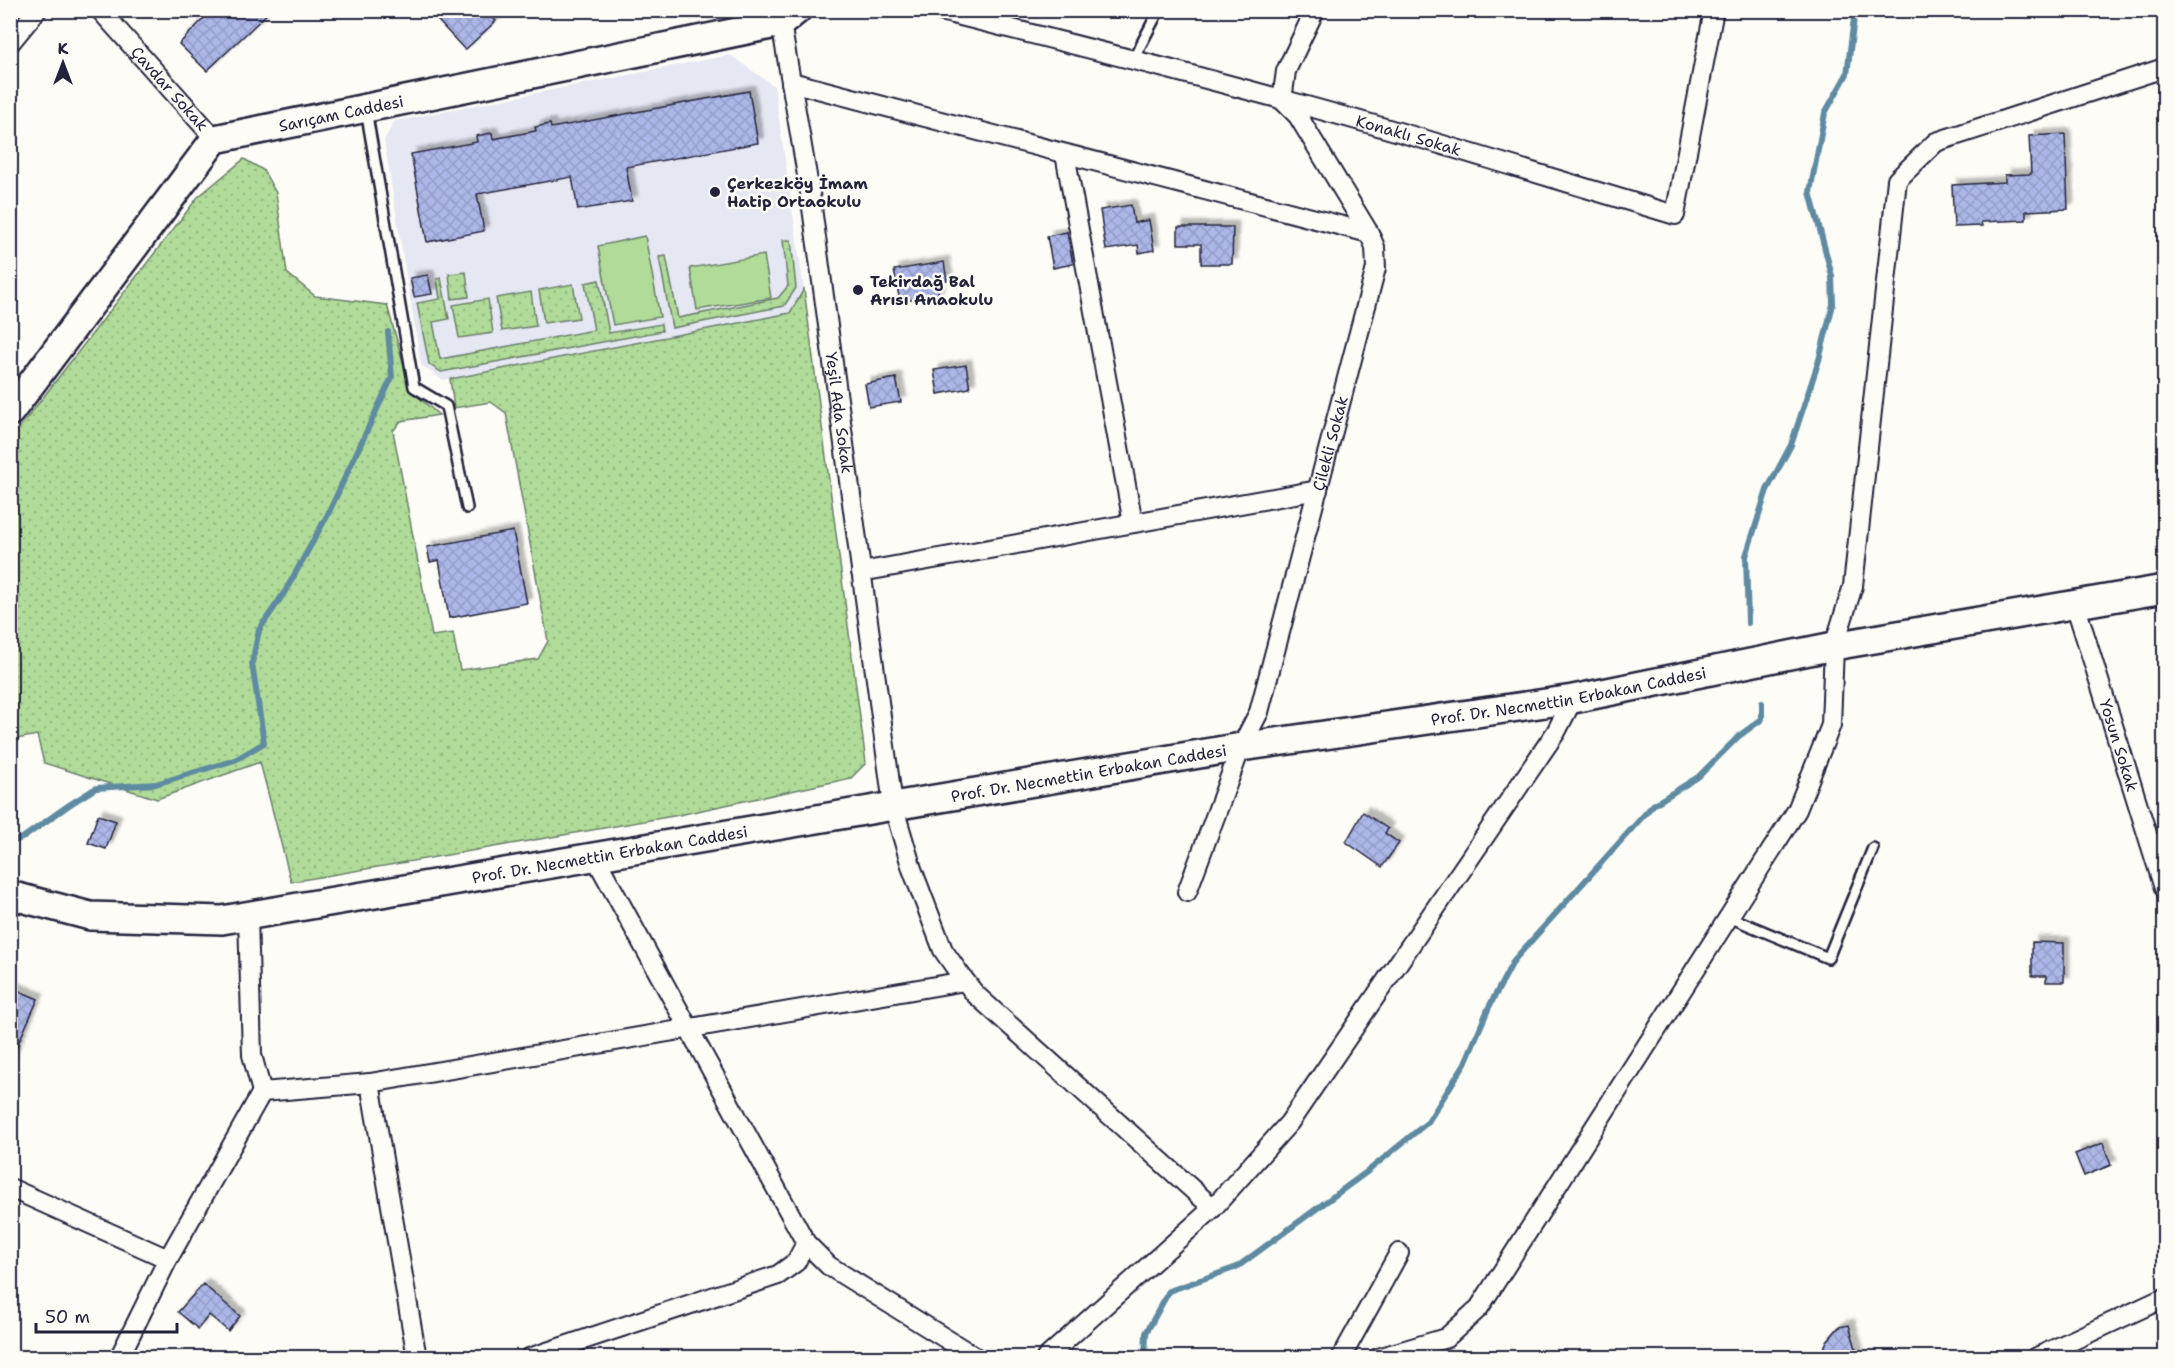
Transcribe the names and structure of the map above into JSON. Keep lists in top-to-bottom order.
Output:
{
  "streets": {
    "street": [
      "Çavdar Sokak",
      "Sarıçam Caddesi",
      "Konaklı Sokak",
      "Yeşil Ada Sokak",
      "Çilekli Sokak",
      "Prof. Dr. Necmettin Erbakan Caddesi",
      "Yosun Sokak"
    ]
  },
  "crossings": [
    ["Çavdar Sokak", "Sarıçam Caddesi"],
    ["Sarıçam Caddesi", "Yeşil Ada Sokak"],
    ["Konaklı Sokak", "Çilekli Sokak"],
    ["Yeşil Ada Sokak", "Prof. Dr. Necmettin Erbakan Caddesi"],
    ["Çilekli Sokak", "Prof. Dr. Necmettin Erbakan Caddesi"],
    ["Prof. Dr. Necmettin Erbakan Caddesi", "Yosun Sokak"]
  ],
  "places": ["Çerkezköy İmam Hatip Ortaokulu", "Tekirdağ Bal Arısı Anaokulu"],
  "scale_bar": "50 m",
  "north": "top"
}
